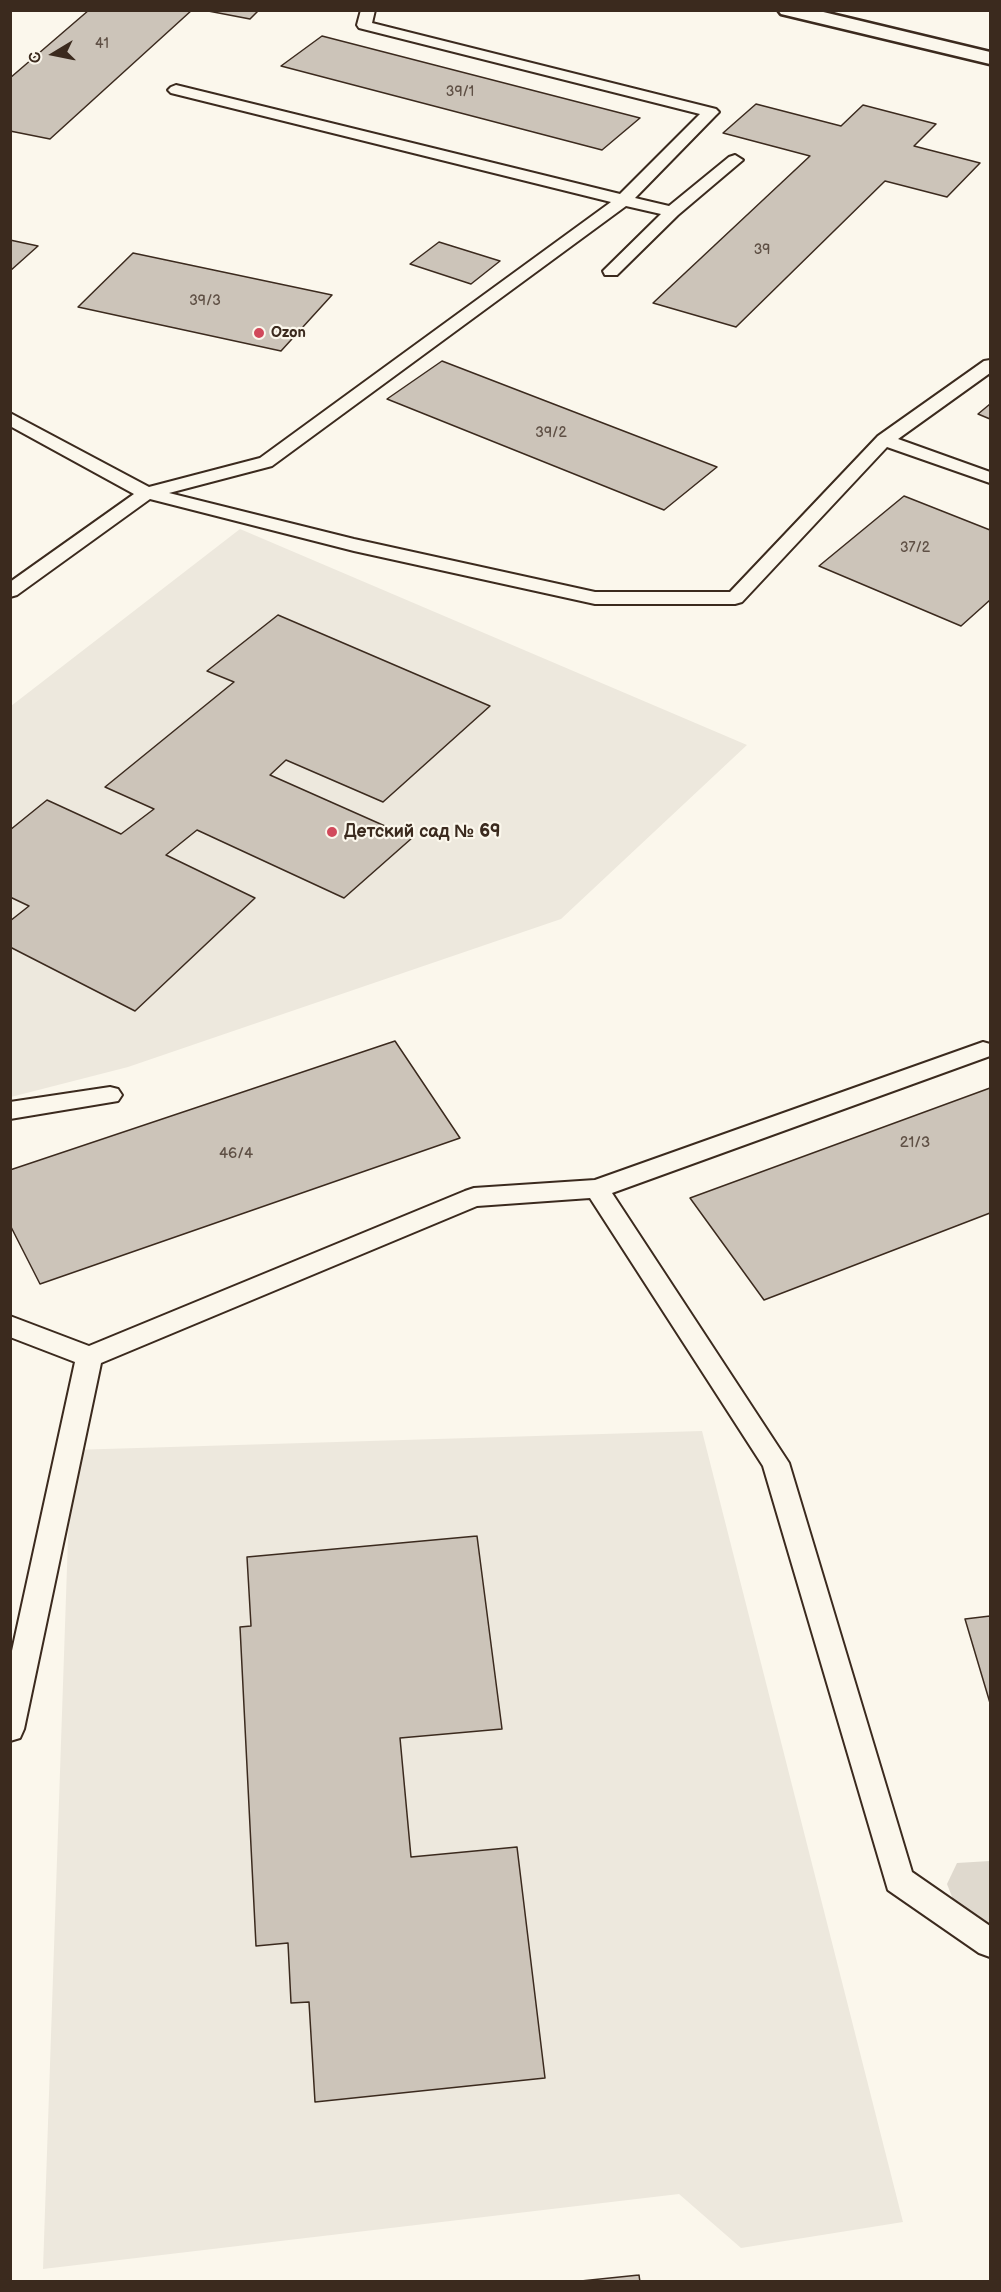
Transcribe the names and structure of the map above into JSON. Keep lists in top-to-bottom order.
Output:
{
  "places": ["Ozon", "Детский сад № 69"],
  "house_numbers": [
    "41",
    "39/1",
    "39",
    "39/3",
    "39/2",
    "37/2",
    "21/3",
    "46/4"
  ],
  "north": "left"
}
